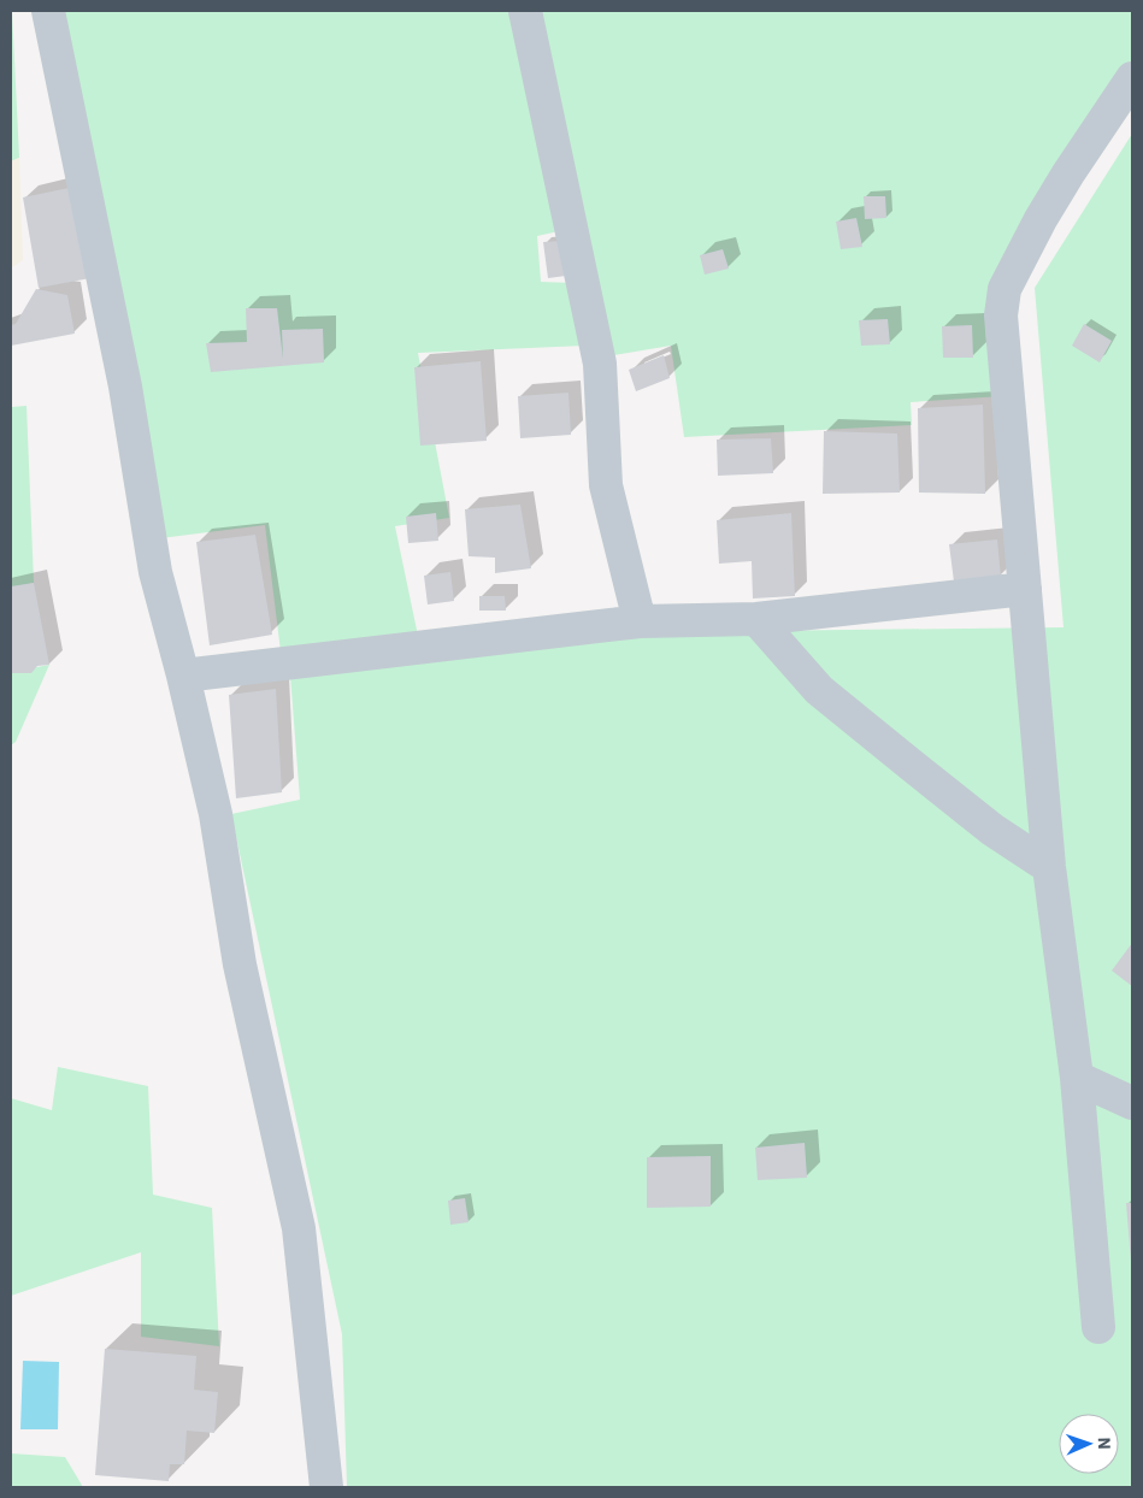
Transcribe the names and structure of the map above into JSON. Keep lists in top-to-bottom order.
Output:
{
  "north": "right"
}
